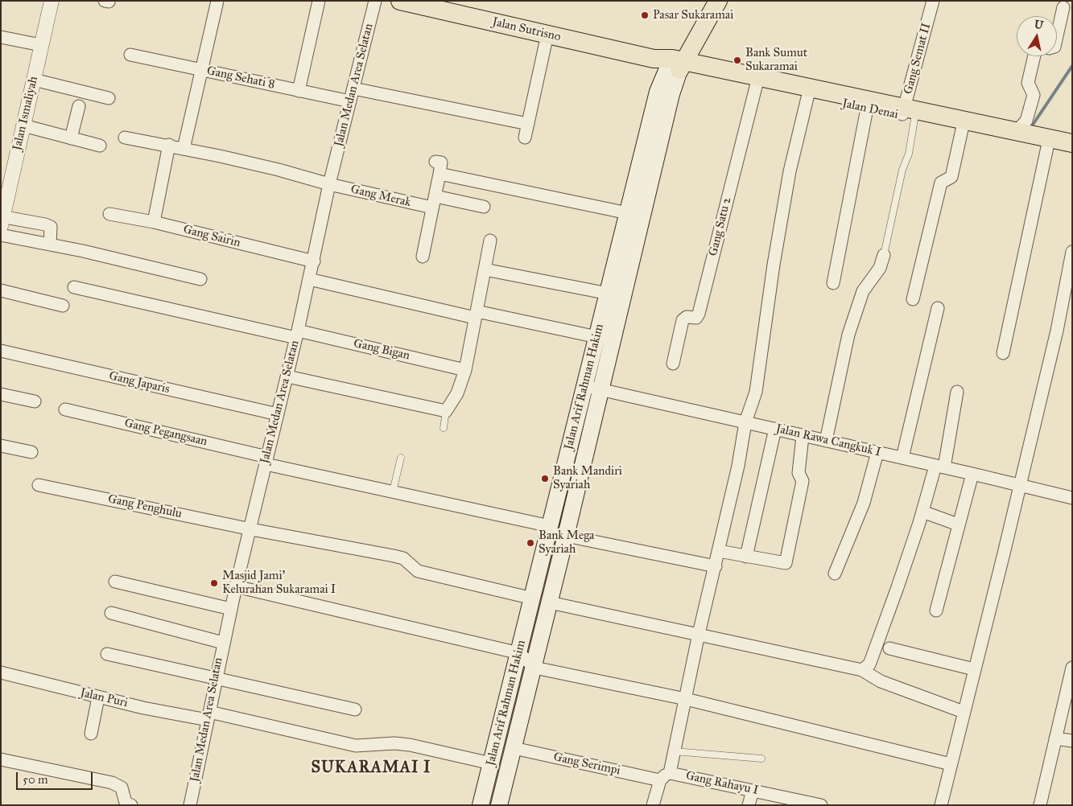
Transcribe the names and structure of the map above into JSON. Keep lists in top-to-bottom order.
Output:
{
  "streets": {
    "main road": ["Jalan Sutrisno", "Jalan Denai", "Jalan Arif Rahman Hakim"],
    "street": [
      "Gang Semat II",
      "Gang Sehati 8",
      "Jalan Medan Area Selatan",
      "Jalan Ismaliyah",
      "Gang Merak",
      "Gang Satu 2",
      "Gang Sairin",
      "Gang Bigan",
      "Gang Japaris",
      "Gang Pegangsaan",
      "Jalan Rawa Cangkuk I",
      "Gang Penghulu",
      "Jalan Puri",
      "Gang Serimpi",
      "Gang Rahayu I"
    ]
  },
  "crossings": [
    ["Jalan Sutrisno", "Jalan Denai"],
    ["Jalan Sutrisno", "Jalan Arif Rahman Hakim"],
    ["Gang Semat II", "Jalan Denai"],
    ["Gang Sehati 8", "Jalan Medan Area Selatan"],
    ["Jalan Medan Area Selatan", "Gang Merak"],
    ["Jalan Medan Area Selatan", "Gang Sairin"],
    ["Jalan Medan Area Selatan", "Gang Bigan"],
    ["Jalan Medan Area Selatan", "Gang Japaris"],
    ["Jalan Medan Area Selatan", "Gang Pegangsaan"],
    ["Jalan Medan Area Selatan", "Gang Penghulu"],
    ["Jalan Medan Area Selatan", "Jalan Puri"],
    ["Jalan Denai", "Gang Satu 2"],
    ["Jalan Denai", "Jalan Arif Rahman Hakim"],
    ["Jalan Arif Rahman Hakim", "Gang Pegangsaan"],
    ["Jalan Arif Rahman Hakim", "Jalan Rawa Cangkuk I"],
    ["Jalan Arif Rahman Hakim", "Gang Penghulu"],
    ["Jalan Arif Rahman Hakim", "Jalan Puri"],
    ["Jalan Arif Rahman Hakim", "Gang Serimpi"],
    ["Gang Serimpi", "Gang Rahayu I"]
  ],
  "districts": ["SUKARAMAI I"],
  "places": [
    "Pasar Sukaramai",
    "Bank Sumut Sukaramai",
    "Bank Mandiri Syariah",
    "Bank Mega Syariah",
    "Masjid Jami' Kelurahan Sukaramai I"
  ],
  "scale_bar": "50 m",
  "north": "top"
}
